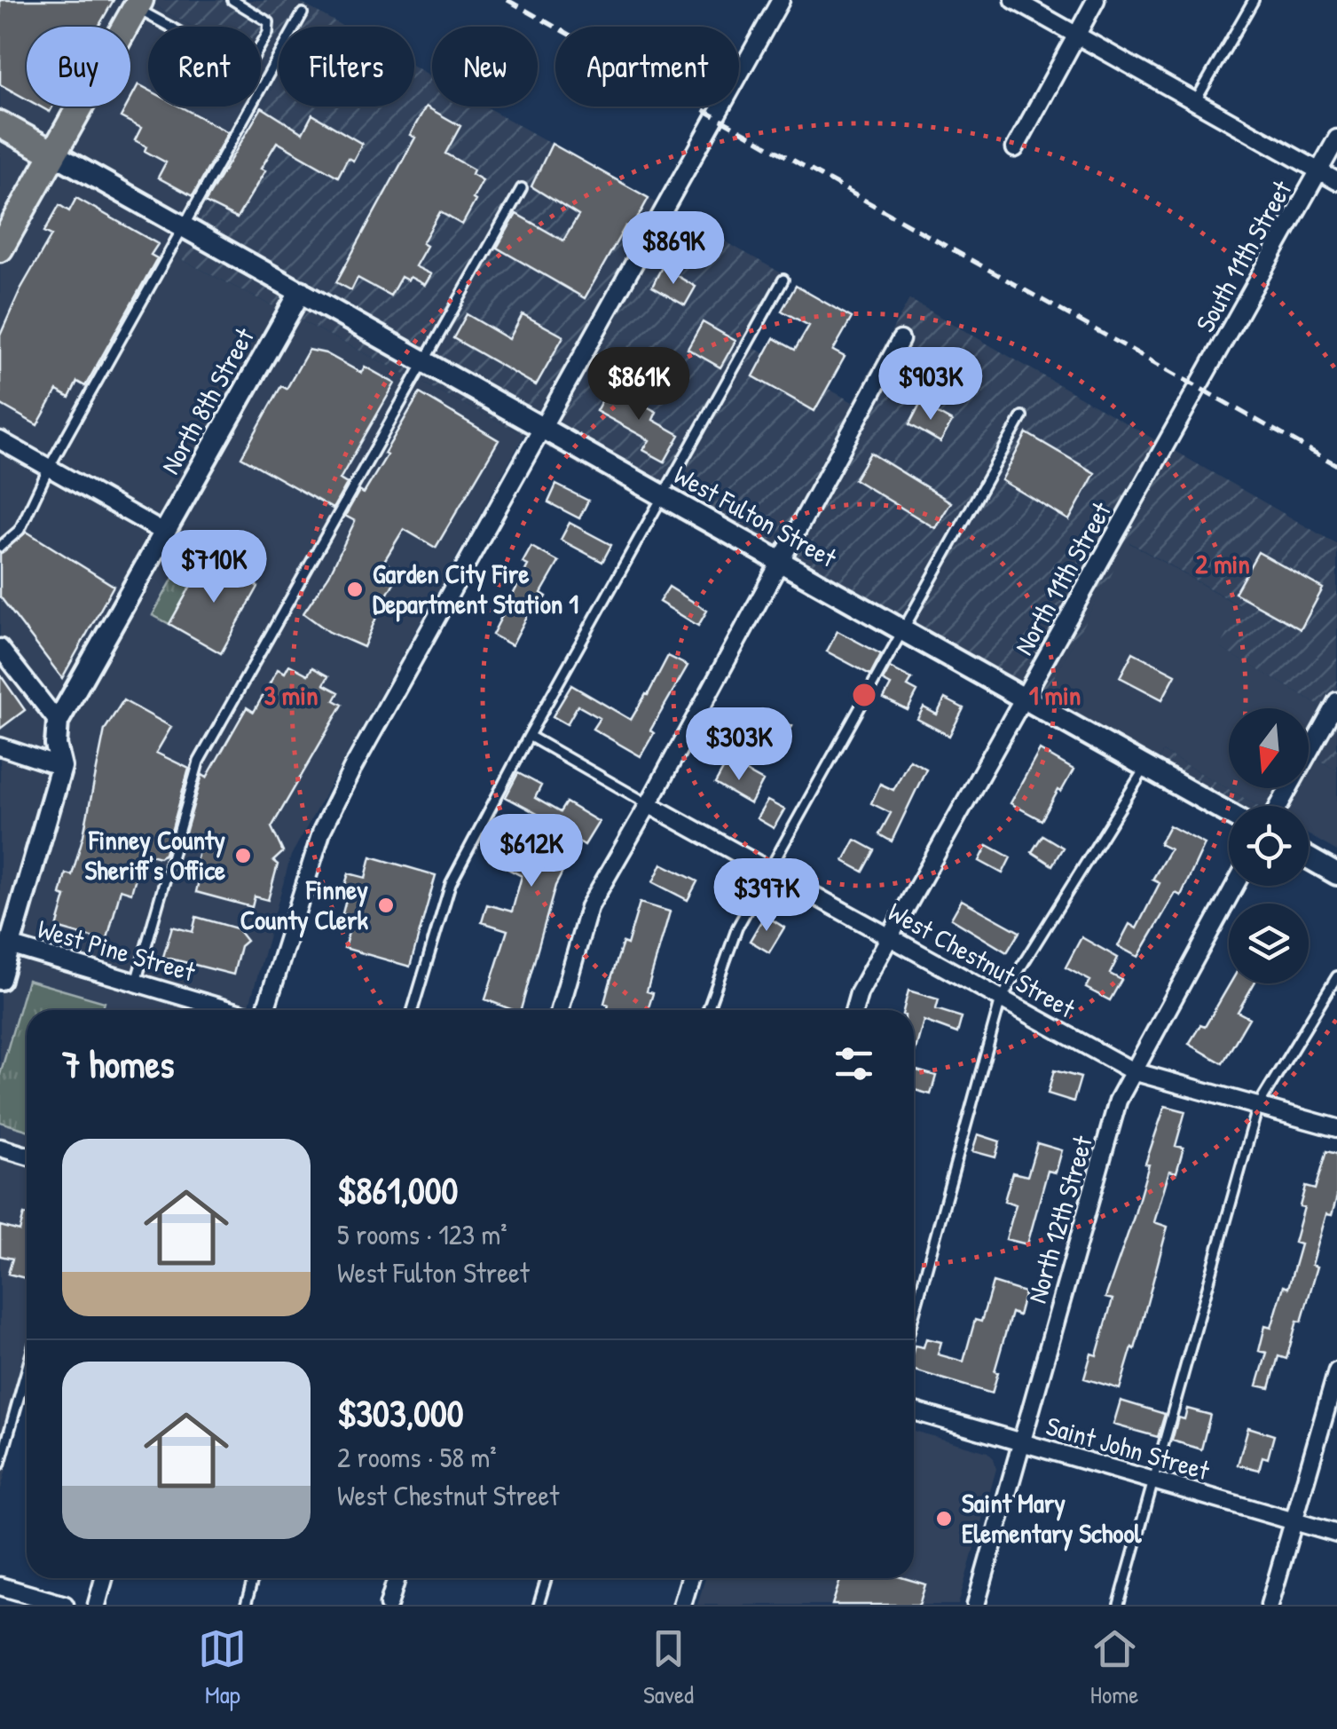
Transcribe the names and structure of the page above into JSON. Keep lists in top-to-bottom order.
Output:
{
  "streets": {
    "street": [
      "South 11th Street",
      "North 8th Street",
      "West Fulton Street",
      "North 11th Street",
      "West Pine Street",
      "West Chestnut Street",
      "North 12th Street",
      "Saint John Street"
    ]
  },
  "crossings": [
    ["South 11th Street", "North 11th Street"],
    ["North 8th Street", "West Fulton Street"],
    ["West Fulton Street", "North 11th Street"],
    ["North 11th Street", "West Chestnut Street"],
    ["West Chestnut Street", "North 12th Street"],
    ["North 12th Street", "Saint John Street"]
  ],
  "places": [
    "Garden City Fire Department Station 1",
    "Finney County Sheriff's Office",
    "Finney County Clerk",
    "Saint Mary Elementary School"
  ],
  "north": "bottom",
  "page": {
    "chip": [
      "Buy",
      "Rent",
      "Filters",
      "New",
      "Apartment"
    ],
    "price": [
      "$869K",
      "$861K",
      "$903K",
      "$710K",
      "$303K",
      "$612K",
      "$397K"
    ],
    "heading": "7 homes",
    "list": [
      {
        "name": "$861,000",
        "note": "5 rooms · 123 m² · West Fulton Street"
      },
      {
        "name": "$303,000",
        "note": "2 rooms · 58 m² · West Chestnut Street"
      }
    ],
    "tabs": ["Map", "Saved", "Home"]
  },
  "rings": ["2 min", "1 min", "3 min"]
}
